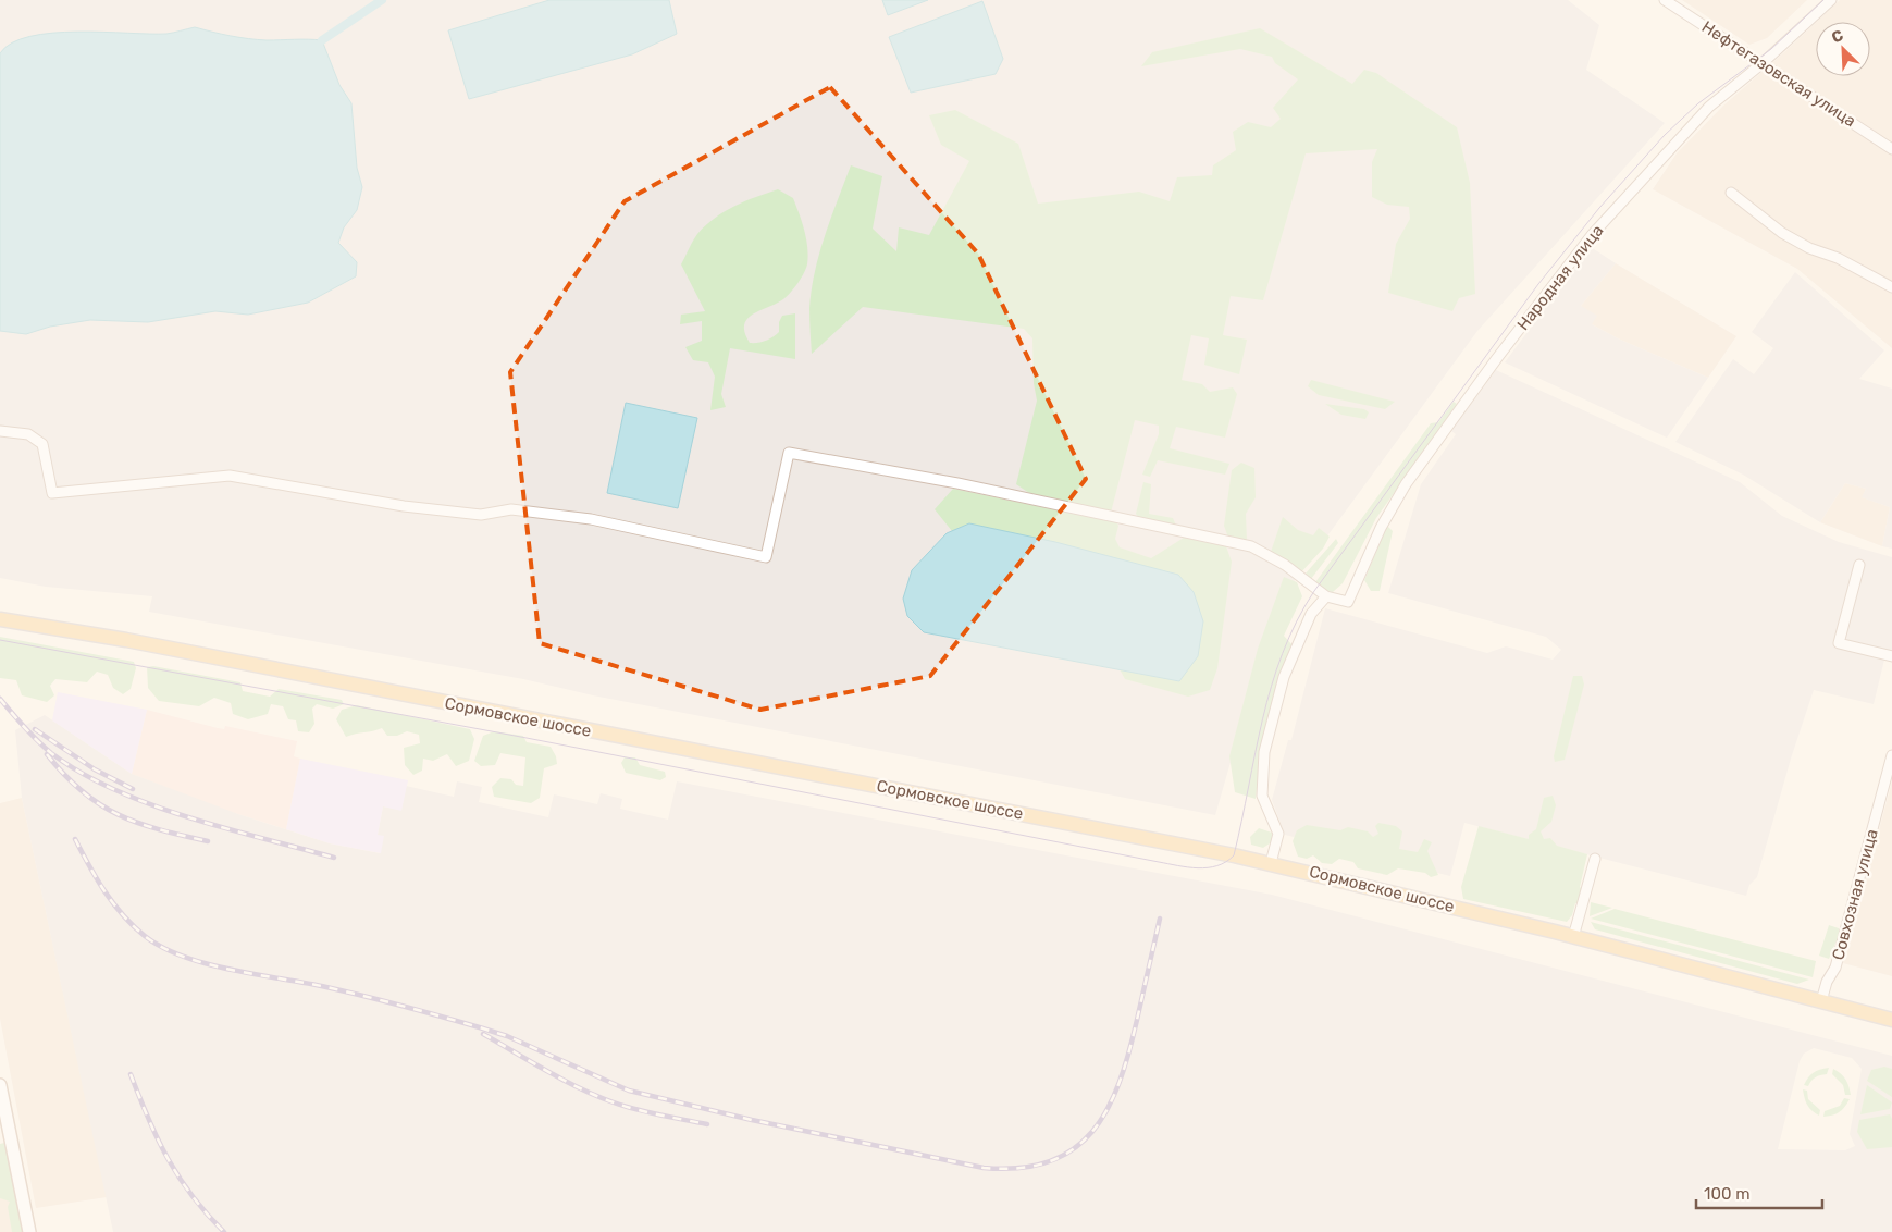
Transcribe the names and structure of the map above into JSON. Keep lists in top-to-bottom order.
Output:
{
  "streets": {
    "main road": ["Сормовское шоссе"],
    "street": ["Нефтегазовская улица", "Народная улица", "Совхозная улица"]
  },
  "crossings": [
    ["Нефтегазовская улица", "Народная улица"],
    ["Сормовское шоссе", "Совхозная улица"]
  ],
  "scale_bar": "100 m",
  "north": "top left"
}
